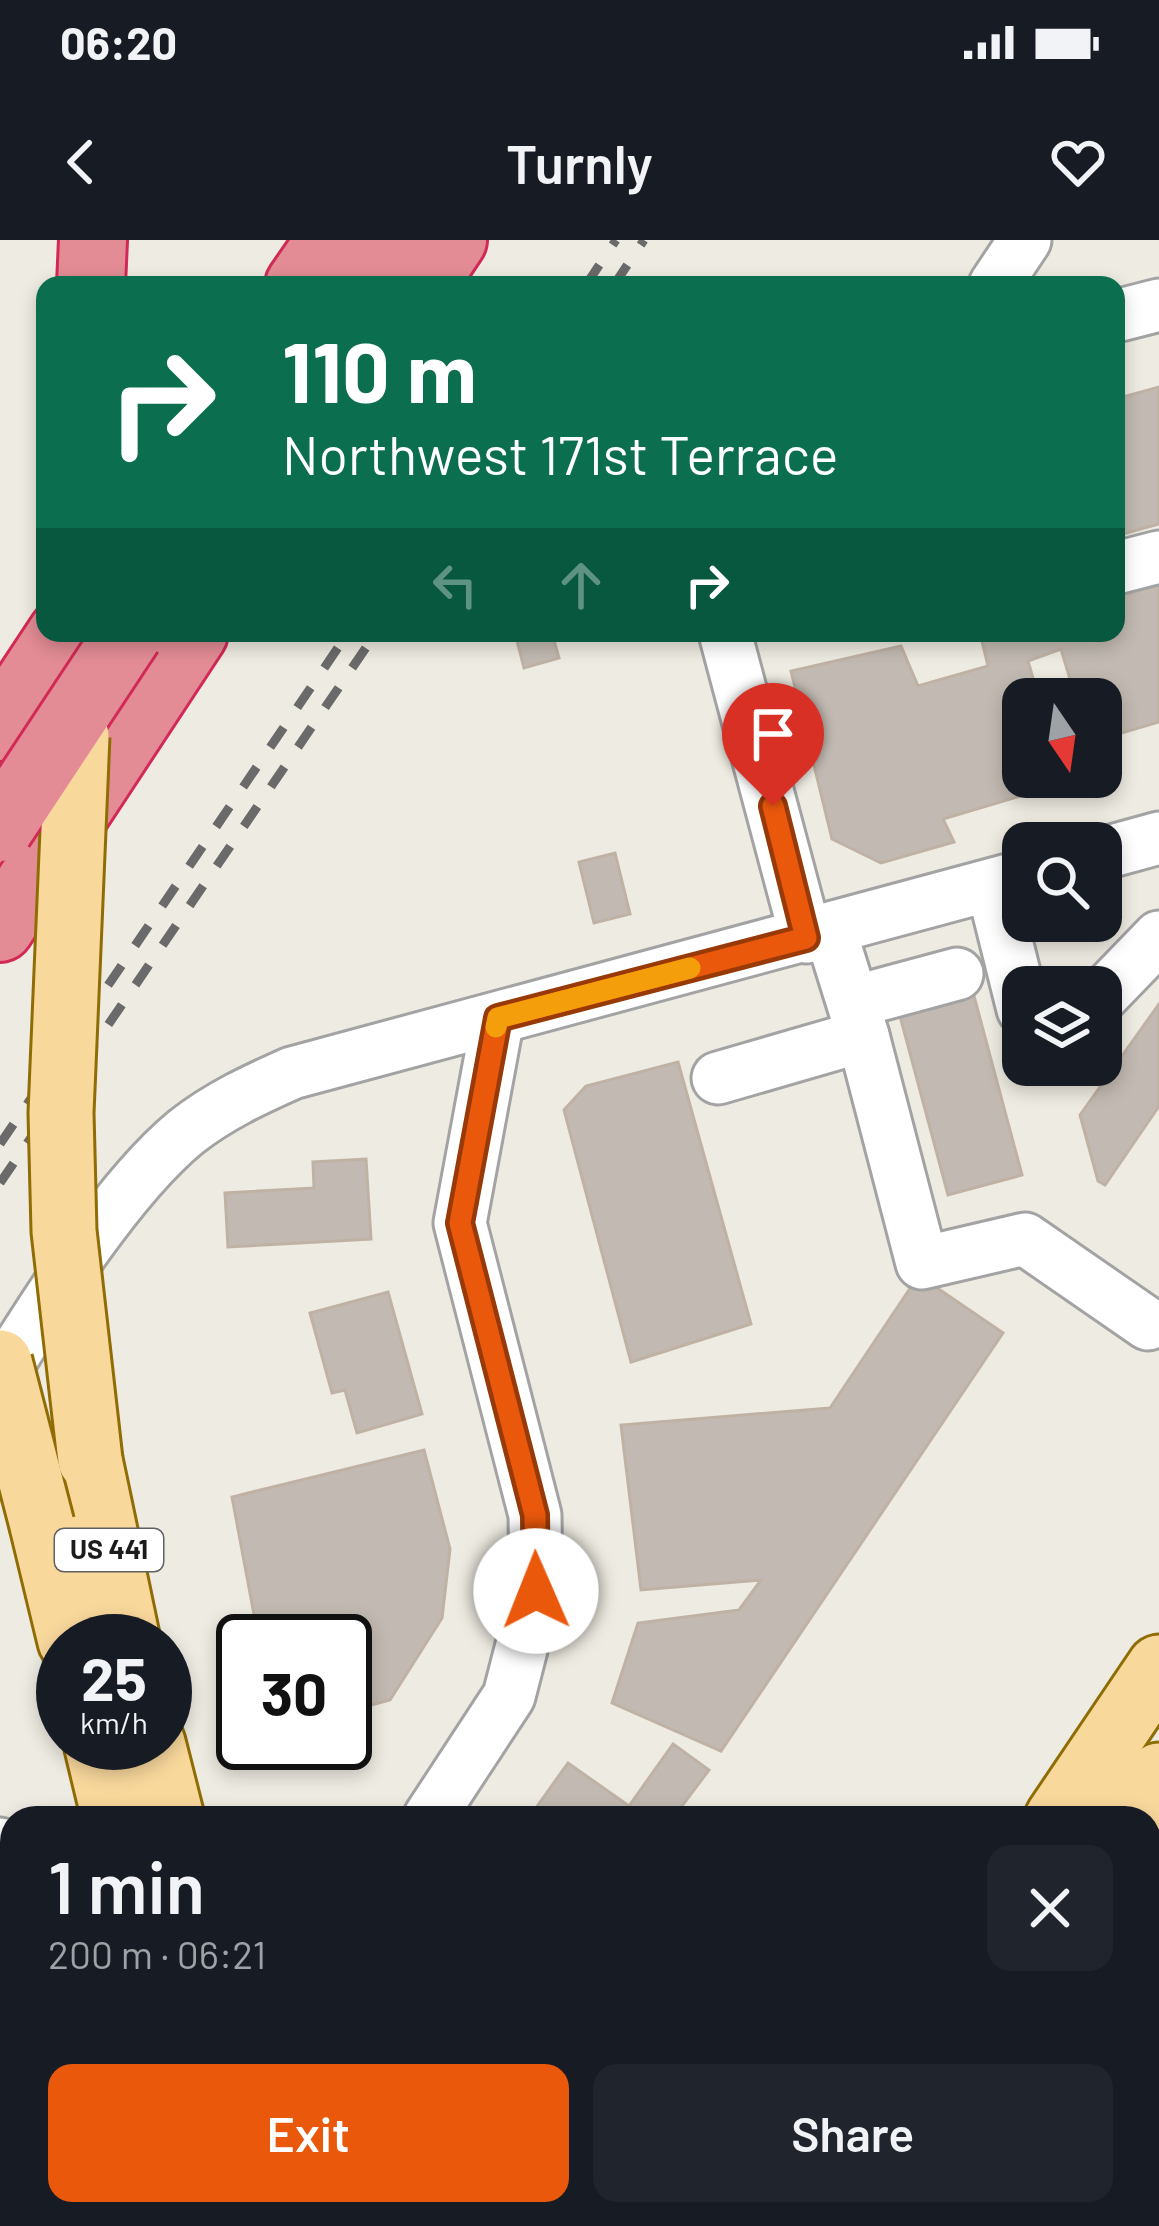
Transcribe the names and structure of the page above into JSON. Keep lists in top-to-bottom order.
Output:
{
  "streets": {
    "main road": ["US 441"]
  },
  "north": "bottom",
  "page": {
    "status": "06:20",
    "header": "Turnly",
    "turn": ["110 m", "Northwest 171st Terrace"],
    "speed": "25 km/h",
    "limit": "30",
    "heading": ["1 min", "200 m · 06:21"],
    "buttons": ["Exit", "Share"]
  }
}
